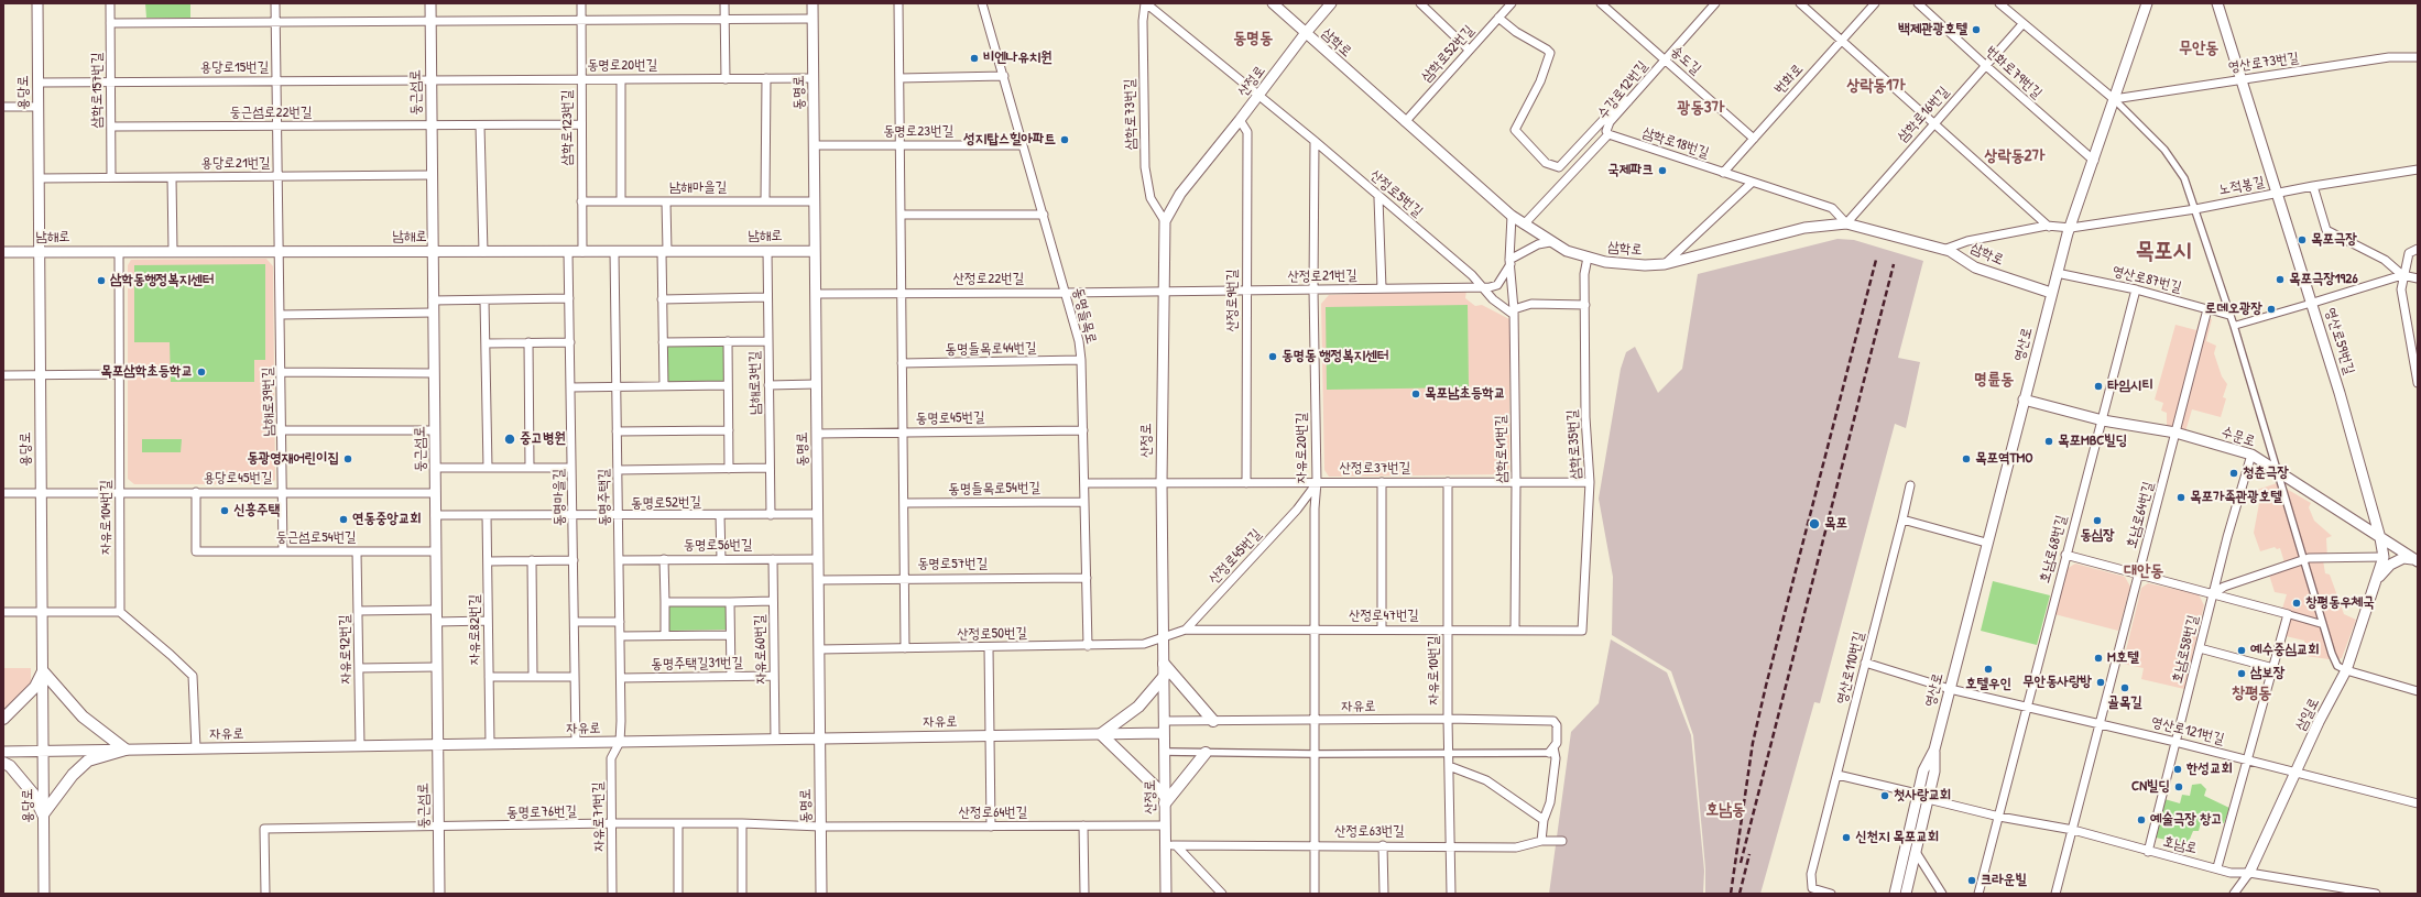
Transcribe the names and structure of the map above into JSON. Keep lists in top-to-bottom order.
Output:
{
  "streets": {
    "street": [
      "삼학로",
      "삼학로52번길",
      "송도길",
      "영산로73번길",
      "동명로20번길",
      "용당로15번길",
      "번화로79번길",
      "번화로",
      "산정로",
      "삼학로157번길",
      "수강로12번길",
      "용당로",
      "둥근섬로",
      "동명로",
      "둥근섬로22번길",
      "삼학로73번길",
      "삼학로16번길",
      "삼학로123번길",
      "동명로23번길",
      "삼학로18번길",
      "용당로21번길",
      "노적봉길",
      "남해마을길",
      "산정로5번길",
      "남해로",
      "산정로21번길",
      "산정로22번길",
      "영산로87번길",
      "산정로9번길",
      "동명들목로",
      "영산로59번길",
      "영산로",
      "동명들목로44번길",
      "남해로3번길",
      "남해로39번길",
      "동명로45번길",
      "수문로",
      "삼학로35번길",
      "자유로20번길",
      "삼학로41번길",
      "산정로37번길",
      "용당로45번길",
      "동명들목로54번길",
      "동명마을길",
      "동명주택길",
      "동명로52번길",
      "호남로64번길",
      "자유로104번길",
      "둥근섬로54번길",
      "동명로56번길",
      "호남로68번길",
      "산정로45번길",
      "동명로57번길",
      "산정로47번길",
      "자유로82번길",
      "산정로50번길",
      "자유로92번길",
      "자유로60번길",
      "호남로58번길",
      "동명주택길31번길",
      "영산로110번길",
      "자유로10번길",
      "자유로",
      "삼일로",
      "영산로121번길",
      "동명로76번길",
      "산정로64번길",
      "자유로71번길",
      "산정로63번길",
      "호남로"
    ]
  },
  "crossings": [
    ["삼학로", "삼학로52번길"],
    ["삼학로", "산정로"],
    ["삼학로", "삼학로16번길"],
    ["삼학로", "삼학로18번길"],
    ["삼학로", "노적봉길"],
    ["삼학로", "영산로"],
    ["삼학로", "삼학로35번길"],
    ["삼학로", "삼학로41번길"],
    ["송도길", "번화로"],
    ["송도길", "수강로12번길"],
    ["영산로73번길", "영산로59번길"],
    ["영산로73번길", "영산로"],
    ["동명로20번길", "용당로15번길"],
    ["동명로20번길", "둥근섬로"],
    ["동명로20번길", "동명로"],
    ["동명로20번길", "삼학로123번길"],
    ["용당로15번길", "삼학로157번길"],
    ["용당로15번길", "용당로"],
    ["용당로15번길", "둥근섬로"],
    ["용당로15번길", "남해로39번길"],
    ["번화로79번길", "삼학로16번길"],
    ["번화로79번길", "영산로"],
    ["번화로", "삼학로18번길"],
    ["산정로", "삼학로73번길"],
    ["산정로", "산정로5번길"],
    ["산정로", "산정로21번길"],
    ["산정로", "산정로22번길"],
    ["산정로", "산정로9번길"],
    ["산정로", "산정로37번길"],
    ["산정로", "산정로50번길"],
    ["산정로", "자유로"],
    ["산정로", "산정로64번길"],
    ["산정로", "산정로63번길"],
    ["삼학로157번길", "둥근섬로22번길"],
    ["삼학로157번길", "용당로21번길"],
    ["수강로12번길", "삼학로18번길"],
    ["용당로", "용당로21번길"],
    ["용당로", "남해로"],
    ["용당로", "용당로45번길"],
    ["용당로", "자유로"],
    ["둥근섬로", "둥근섬로22번길"],
    ["둥근섬로", "용당로21번길"],
    ["둥근섬로", "남해로"],
    ["둥근섬로", "용당로45번길"],
    ["둥근섬로", "동명로52번길"],
    ["둥근섬로", "둥근섬로54번길"],
    ["둥근섬로", "자유로"],
    ["둥근섬로", "동명로76번길"],
    ["동명로", "동명로23번길"],
    ["동명로", "남해마을길"],
    ["동명로", "남해로"],
    ["동명로", "산정로22번길"],
    ["동명로", "동명로45번길"],
    ["동명로", "동명로52번길"],
    ["동명로", "동명로56번길"],
    ["동명로", "동명로57번길"],
    ["동명로", "산정로50번길"],
    ["동명로", "자유로"],
    ["동명로", "동명로76번길"],
    ["동명로", "산정로64번길"],
    ["둥근섬로22번길", "삼학로123번길"],
    ["둥근섬로22번길", "남해로39번길"],
    ["삼학로73번길", "산정로5번길"],
    ["삼학로16번길", "삼학로18번길"],
    ["삼학로123번길", "남해마을길"],
    ["삼학로123번길", "남해로"],
    ["동명로23번길", "동명들목로"],
    ["용당로21번길", "남해로39번길"],
    ["노적봉길", "영산로59번길"],
    ["노적봉길", "영산로"],
    ["산정로5번길", "산정로21번길"],
    ["산정로5번길", "자유로20번길"],
    ["산정로5번길", "삼학로41번길"],
    ["남해로", "남해로3번길"],
    ["남해로", "남해로39번길"],
    ["남해로", "동명마을길"],
    ["남해로", "동명주택길"],
    ["남해로", "자유로104번길"],
    ["산정로21번길", "산정로22번길"],
    ["산정로21번길", "산정로9번길"],
    ["산정로21번길", "자유로20번길"],
    ["산정로22번길", "동명들목로"],
    ["영산로87번길", "영산로"],
    ["영산로87번길", "호남로64번길"],
    ["영산로87번길", "호남로68번길"],
    ["산정로9번길", "산정로37번길"],
    ["동명들목로", "동명들목로44번길"],
    ["동명들목로", "동명로45번길"],
    ["동명들목로", "산정로37번길"],
    ["동명들목로", "동명들목로54번길"],
    ["동명들목로", "동명로57번길"],
    ["동명들목로", "산정로50번길"],
    ["영산로59번길", "수문로"],
    ["영산로59번길", "삼일로"],
    ["영산로", "수문로"],
    ["영산로", "영산로121번길"],
    ["영산로", "호남로"],
    ["남해로3번길", "동명로52번길"],
    ["남해로39번길", "용당로45번길"],
    ["남해로39번길", "둥근섬로54번길"],
    ["수문로", "호남로64번길"],
    ["수문로", "호남로68번길"],
    ["수문로", "호남로58번길"],
    ["수문로", "삼일로"],
    ["삼학로35번길", "산정로37번길"],
    ["삼학로35번길", "산정로47번길"],
    ["자유로20번길", "산정로37번길"],
    ["자유로20번길", "산정로45번길"],
    ["자유로20번길", "산정로47번길"],
    ["자유로20번길", "자유로"],
    ["자유로20번길", "산정로63번길"],
    ["삼학로41번길", "산정로37번길"],
    ["삼학로41번길", "산정로47번길"],
    ["산정로37번길", "산정로45번길"],
    ["산정로37번길", "자유로10번길"],
    ["용당로45번길", "자유로104번길"],
    ["용당로45번길", "둥근섬로54번길"],
    ["동명마을길", "동명로52번길"],
    ["동명마을길", "자유로"],
    ["동명주택길", "동명로52번길"],
    ["동명주택길", "동명로56번길"],
    ["동명주택길", "동명주택길31번길"],
    ["동명주택길", "자유로"],
    ["동명주택길", "자유로71번길"],
    ["동명로52번길", "자유로82번길"],
    ["호남로64번길", "영산로121번길"],
    ["호남로64번길", "호남로"],
    ["둥근섬로54번길", "자유로92번길"],
    ["동명로56번길", "자유로60번길"],
    ["호남로68번길", "영산로121번길"],
    ["호남로68번길", "호남로"],
    ["산정로45번길", "산정로47번길"],
    ["산정로47번길", "자유로10번길"],
    ["자유로82번길", "자유로"],
    ["자유로92번길", "자유로"],
    ["자유로60번길", "동명주택길31번길"],
    ["자유로60번길", "자유로"],
    ["호남로58번길", "영산로121번길"],
    ["호남로58번길", "호남로"],
    ["영산로110번길", "영산로121번길"],
    ["자유로10번길", "자유로"],
    ["자유로10번길", "산정로63번길"],
    ["자유로", "자유로71번길"],
    ["삼일로", "영산로121번길"],
    ["삼일로", "호남로"],
    ["동명로76번길", "산정로64번길"],
    ["동명로76번길", "자유로71번길"]
  ],
  "districts": [
    "동명동",
    "무안동",
    "상락동1가",
    "광동3가",
    "상락동2가",
    "목포시",
    "명륜동",
    "대안동",
    "창평동",
    "호남동"
  ],
  "places": [
    "백제관광호텔",
    "비엔나유치원",
    "성지탑스힐아파트",
    "국제파크",
    "목포극장",
    "목포극장1926",
    "삼학동행정복지센터",
    "로데오광장",
    "동명동 행정복지센터",
    "목포삼학초등학교",
    "타임시티",
    "목포남초등학교",
    "중고병원",
    "목포MBC빌딩",
    "동광영재어린이집",
    "목포역TMO",
    "청춘극장",
    "목포가족관광호텔",
    "신흥주택",
    "연동중앙교회",
    "동심장",
    "목포",
    "창평동우체국",
    "예수중심교회",
    "M호텔",
    "호텔우인",
    "삼보장",
    "무안동사랑방",
    "골목길",
    "한성교회",
    "CN빌딩",
    "첫사랑교회",
    "예술극장 창고",
    "신천지 목포교회",
    "크라운빌"
  ]
}
